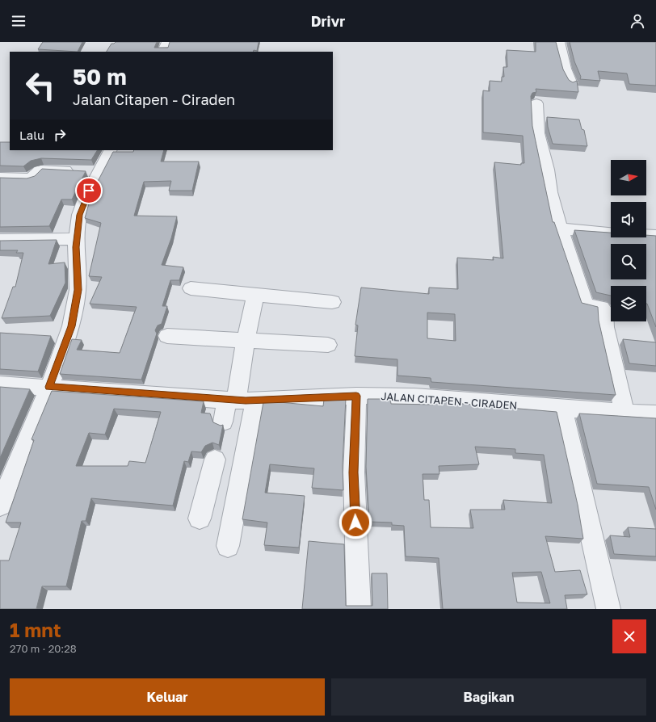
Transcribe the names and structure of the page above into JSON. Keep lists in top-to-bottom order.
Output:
{
  "streets": {
    "street": ["JALAN CITAPEN - CIRADEN"]
  },
  "north": "right",
  "page": {
    "header": "Drivr",
    "turn": ["50 m", "Jalan Citapen - Ciraden"],
    "then": "Lalu",
    "heading": ["1 mnt", "270 m · 20:28"],
    "buttons": ["Keluar", "Bagikan"]
  }
}
